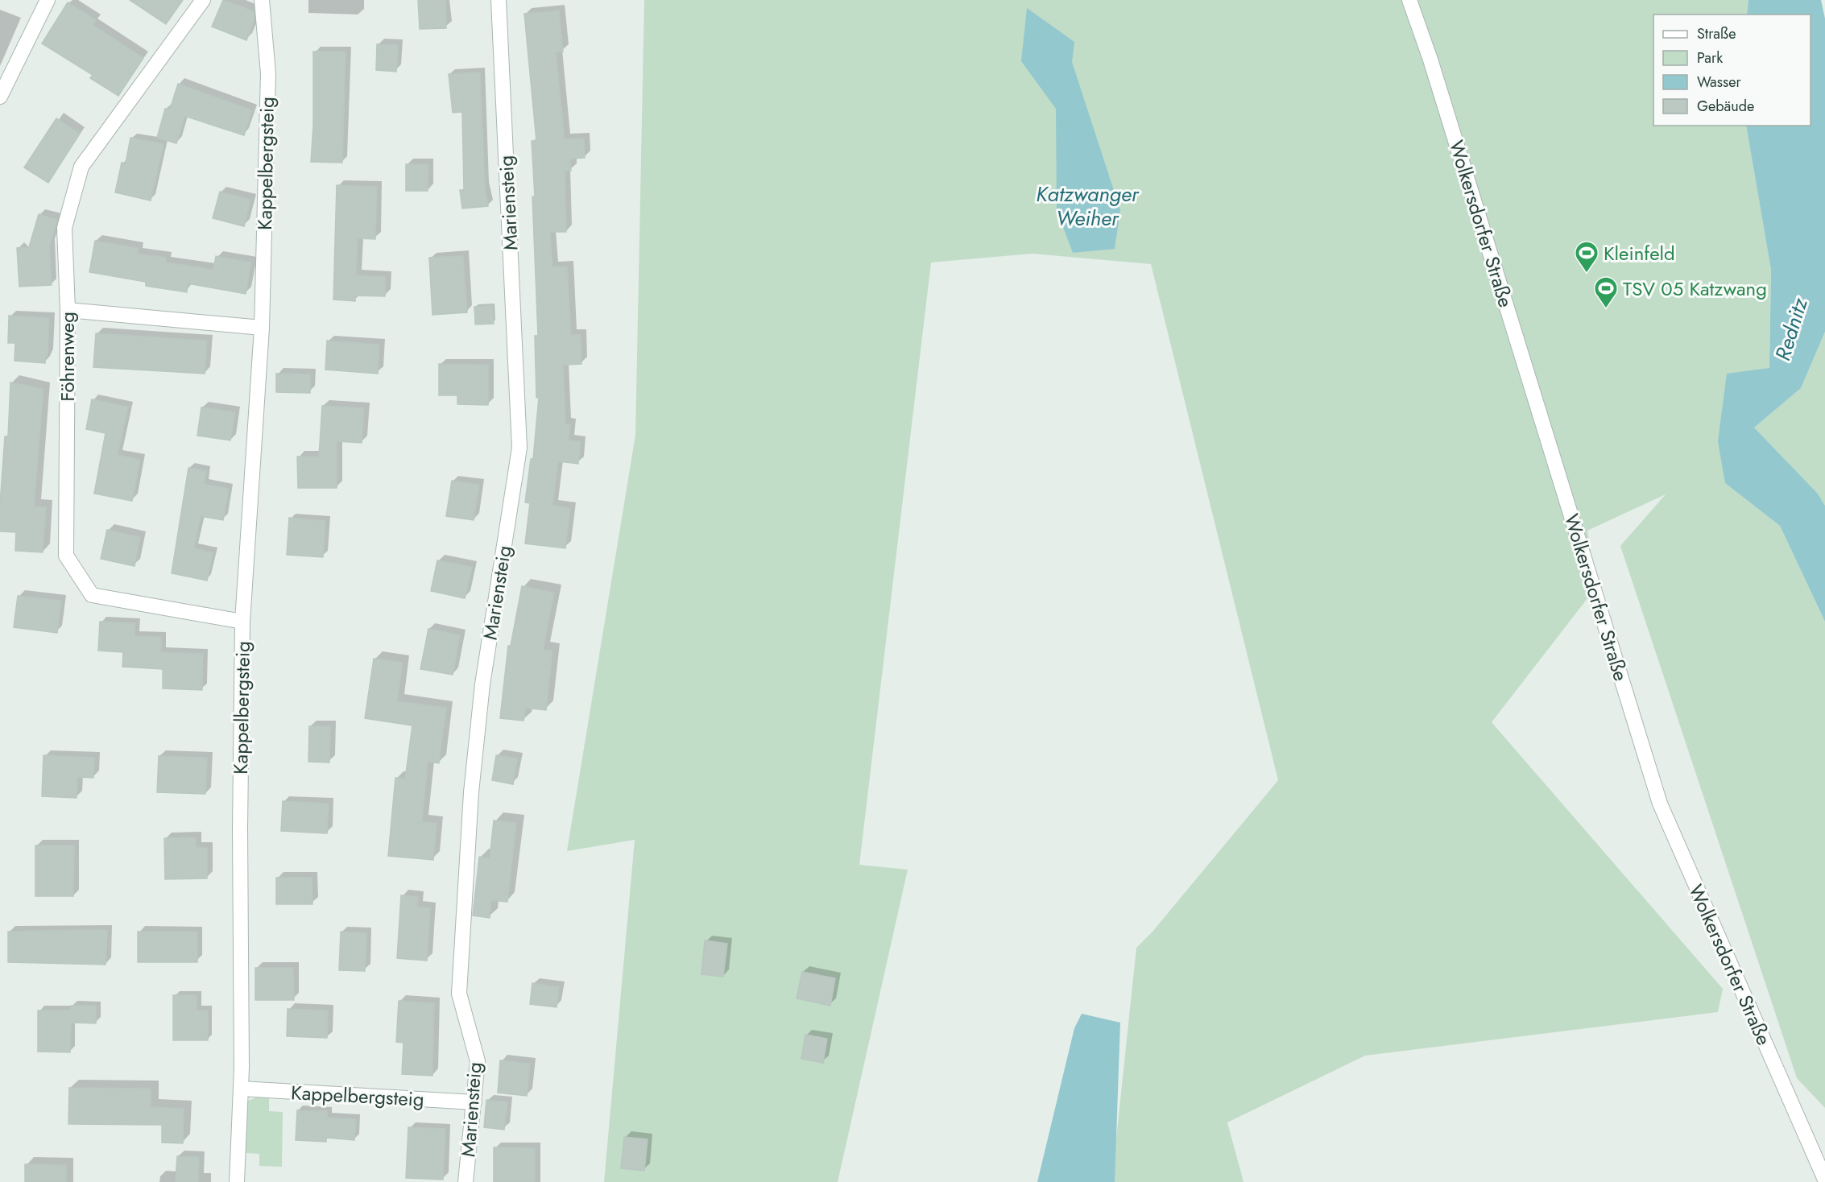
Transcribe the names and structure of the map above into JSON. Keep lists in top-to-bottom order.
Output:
{
  "streets": {
    "street": [
      "Kappelbergsteig",
      "Mariensteig",
      "Wolkersdorfer Straße",
      "Föhrenweg"
    ]
  },
  "crossings": [
    ["Kappelbergsteig", "Mariensteig"],
    ["Kappelbergsteig", "Föhrenweg"]
  ],
  "water": ["Katzwanger Weiher", "Rednitz"],
  "places": {
    "sports": ["Kleinfeld", "TSV 05 Katzwang"]
  },
  "legend": [
    "Straße",
    "Park",
    "Wasser",
    "Gebäude"
  ]
}
